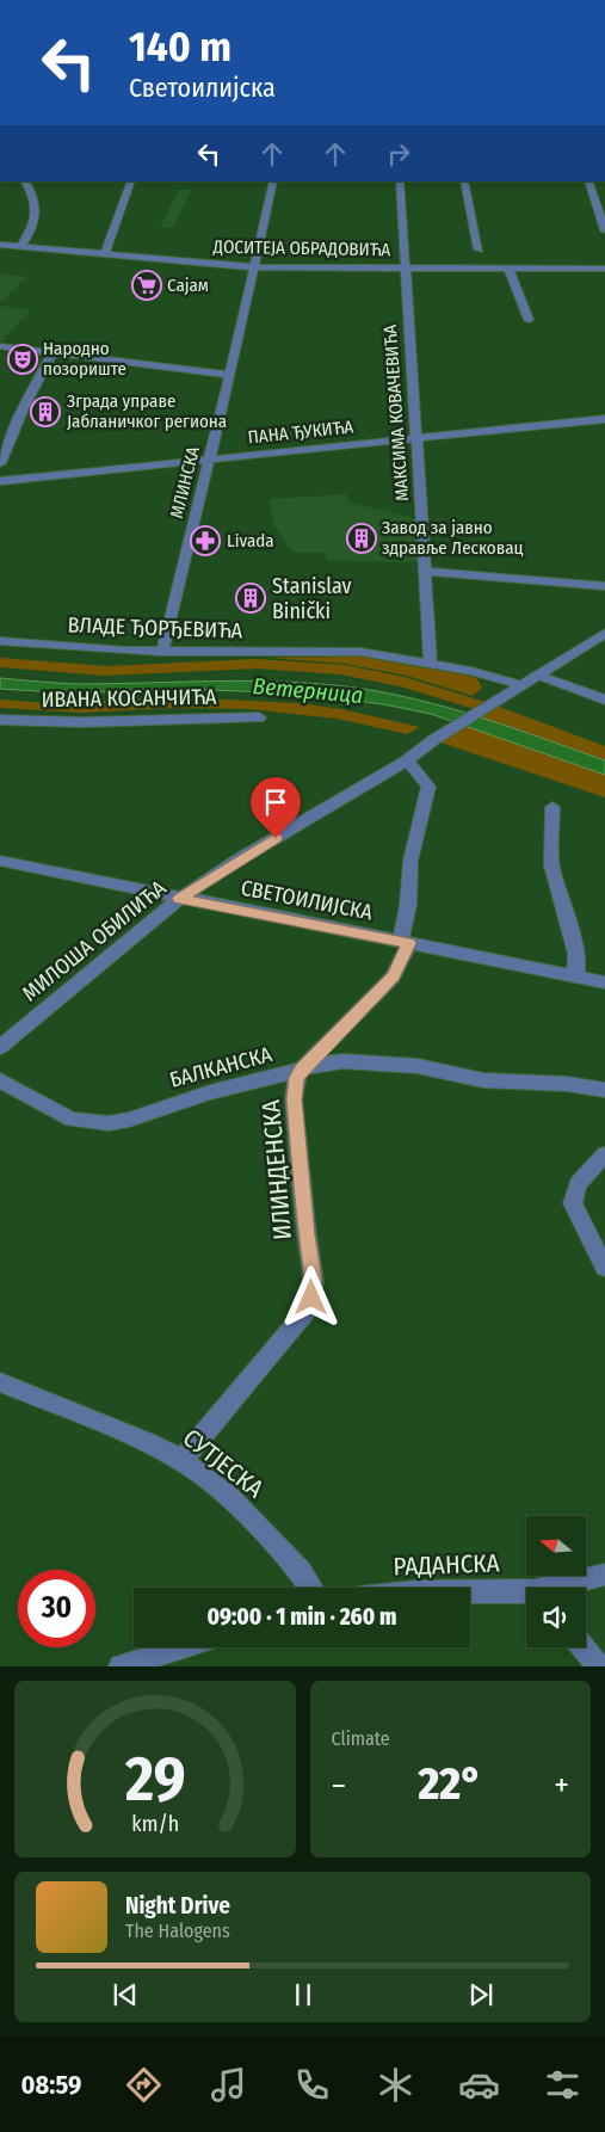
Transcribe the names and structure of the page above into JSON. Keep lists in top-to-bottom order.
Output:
{
  "streets": {
    "street": [
      "ДОСИТЕЈА ОБРАДОВИЋА",
      "МАКСИМА КОВАЧЕВИЋА",
      "ПАНА ЂУКИЋА",
      "МЛИНСКА",
      "ВЛАДЕ ЂОРЂЕВИЋА",
      "ИВАНА КОСАНЧИЋА",
      "СВЕТОИЛИЈСКА",
      "МИЛОША ОБИЛИЋА",
      "БАЛКАНСКА",
      "ИЛИНДЕНСКА",
      "СУТЈЕСКА",
      "РАДАНСКА"
    ]
  },
  "crossings": [
    ["ДОСИТЕЈА ОБРАДОВИЋА", "МАКСИМА КОВАЧЕВИЋА"],
    ["ДОСИТЕЈА ОБРАДОВИЋА", "МЛИНСКА"],
    ["МАКСИМА КОВАЧЕВИЋА", "ПАНА ЂУКИЋА"],
    ["МАКСИМА КОВАЧЕВИЋА", "ВЛАДЕ ЂОРЂЕВИЋА"],
    ["ПАНА ЂУКИЋА", "МЛИНСКА"],
    ["МЛИНСКА", "ВЛАДЕ ЂОРЂЕВИЋА"],
    ["ВЛАДЕ ЂОРЂЕВИЋА", "МИЛОША ОБИЛИЋА"],
    ["СВЕТОИЛИЈСКА", "МИЛОША ОБИЛИЋА"],
    ["СВЕТОИЛИЈСКА", "ИЛИНДЕНСКА"],
    ["МИЛОША ОБИЛИЋА", "ИЛИНДЕНСКА"],
    ["БАЛКАНСКА", "ИЛИНДЕНСКА"],
    ["ИЛИНДЕНСКА", "СУТЈЕСКА"]
  ],
  "water": ["Ветерница"],
  "places": {
    "supermarket": ["Сајам"],
    "theatre": ["Народно позориште"],
    "building": ["Зграда управе Јабланичког региона", "Завод за јавно здравље Лесковац", "Stanislav Binički"],
    "pharmacy": ["Livada"]
  },
  "north": "left",
  "page": {
    "turn": ["140 m", "Светоилијска"],
    "limit": "30",
    "trip": "09:00 · 1 min · 260 m",
    "tile": "Climate",
    "heat": ["−", "22°", "+"],
    "song": ["Night Drive", "The Halogens"],
    "tabs": "08:59",
    "gauge": ["29", "km/h"]
  }
}
